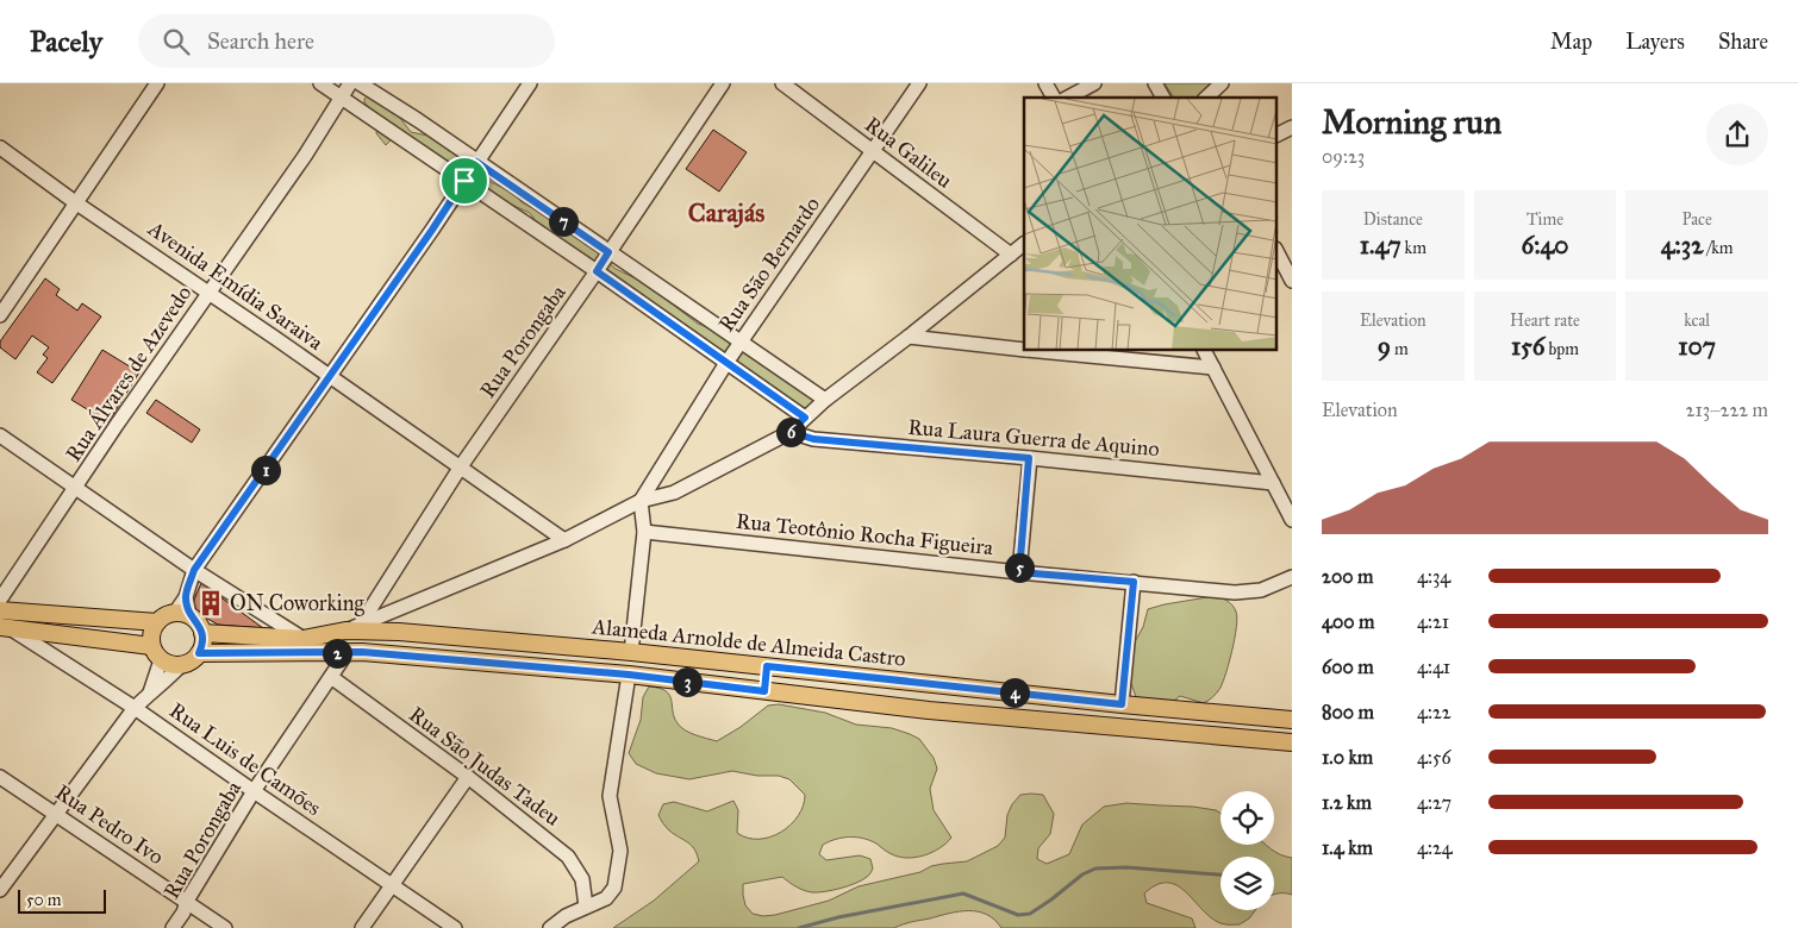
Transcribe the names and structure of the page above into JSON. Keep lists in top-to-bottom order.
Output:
{
  "streets": {
    "main road": ["Alameda Arnolde de Almeida Castro"],
    "street": [
      "Rua Galileu",
      "Rua São Bernardo",
      "Avenida Emídia Saraiva",
      "Rua Porongaba",
      "Rua Álvares de Azevedo",
      "Rua Laura Guerra de Aquino",
      "Rua Teotônio Rocha Figueira",
      "Rua Luis de Camões",
      "Rua São Judas Tadeu",
      "Rua Pedro Ivo"
    ]
  },
  "crossings": [
    ["Rua Galileu", "Rua São Bernardo"],
    ["Avenida Emídia Saraiva", "Rua Porongaba"],
    ["Avenida Emídia Saraiva", "Rua Álvares de Azevedo"],
    ["Rua Porongaba", "Alameda Arnolde de Almeida Castro"],
    ["Rua Porongaba", "Rua Luis de Camões"],
    ["Rua Porongaba", "Rua São Judas Tadeu"],
    ["Rua Porongaba", "Rua Pedro Ivo"]
  ],
  "districts": ["Carajás"],
  "places": {
    "building": ["ON Coworking"]
  },
  "scale_bar": "50 m",
  "page": {
    "header": "Pacely",
    "search": "Search here",
    "nav": ["Map", "Layers", "Share"],
    "heading": ["Morning run", "09:23"],
    "stats": [
      ["Distance", "1.47 km"],
      ["Time", "6:40"],
      ["Pace", "4:32 /km"],
      ["Elevation", "9 m"],
      ["Heart rate", "156 bpm"],
      ["kcal", "107"]
    ],
    "pins": [
      "7",
      "6",
      "1",
      "5",
      "2",
      "3",
      "4"
    ],
    "chart": ["Elevation", "213–222 m"],
    "list": [
      {
        "name": "200 m",
        "note": "4:34"
      },
      {
        "name": "400 m",
        "note": "4:21"
      },
      {
        "name": "600 m",
        "note": "4:41"
      },
      {
        "name": "800 m",
        "note": "4:22"
      },
      {
        "name": "1.0 km",
        "note": "4:56"
      },
      {
        "name": "1.2 km",
        "note": "4:27"
      },
      {
        "name": "1.4 km",
        "note": "4:24"
      }
    ],
    "scale": "50 m"
  }
}
